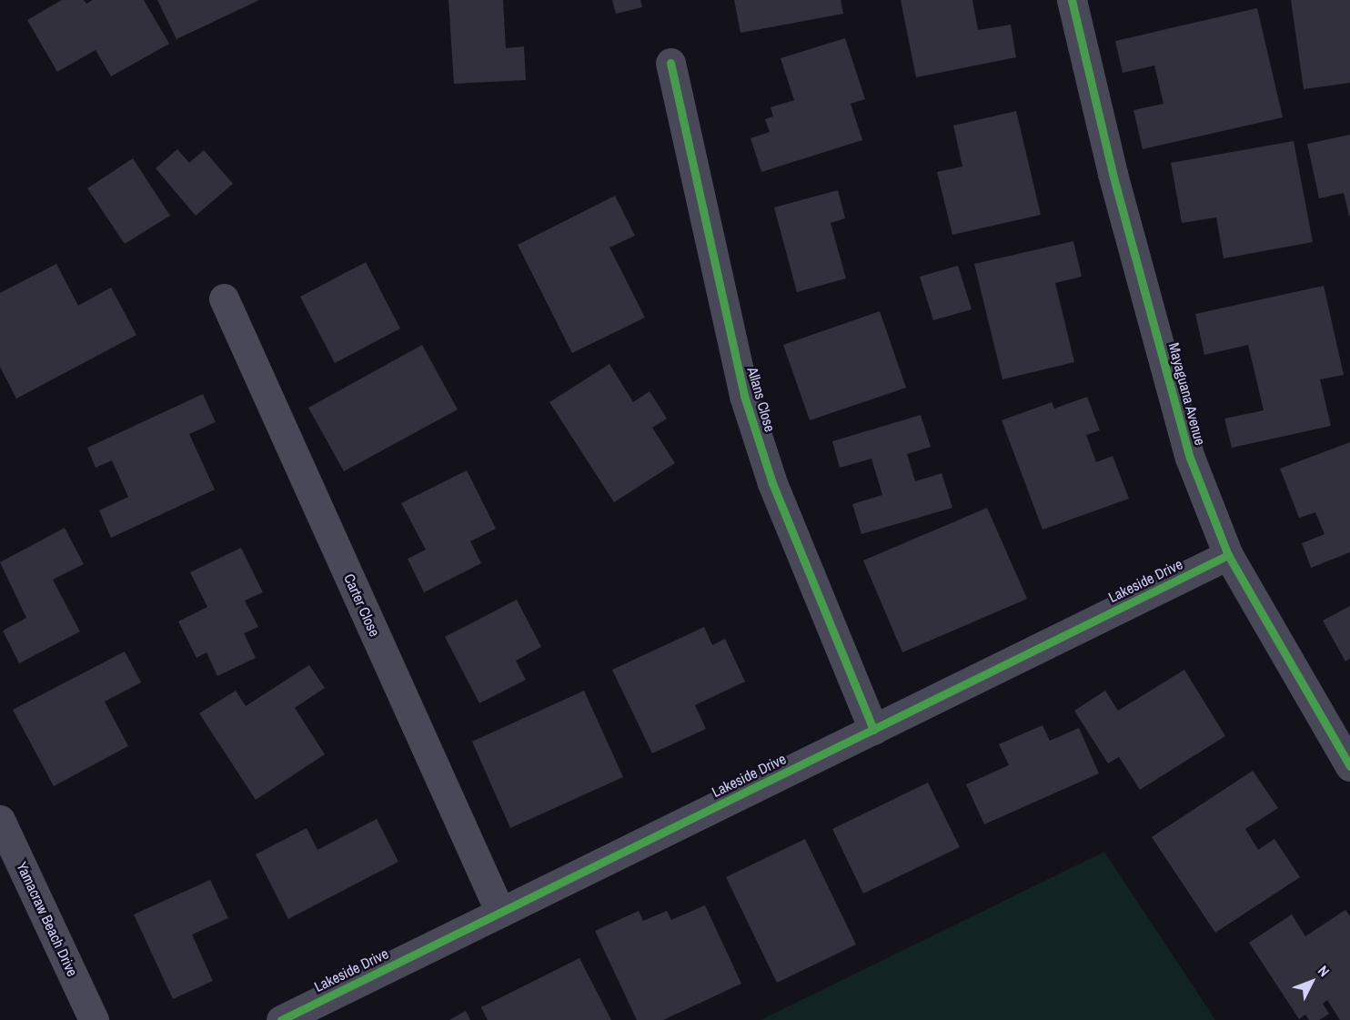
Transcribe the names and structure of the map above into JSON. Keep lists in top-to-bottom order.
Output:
{
  "streets": {
    "street": [
      "Mayaguana Avenue",
      "Allans Close",
      "Lakeside Drive",
      "Carter Close",
      "Yamacraw Beach Drive"
    ]
  },
  "crossings": [
    ["Mayaguana Avenue", "Lakeside Drive"],
    ["Allans Close", "Lakeside Drive"],
    ["Lakeside Drive", "Carter Close"]
  ],
  "north": "top right"
}
